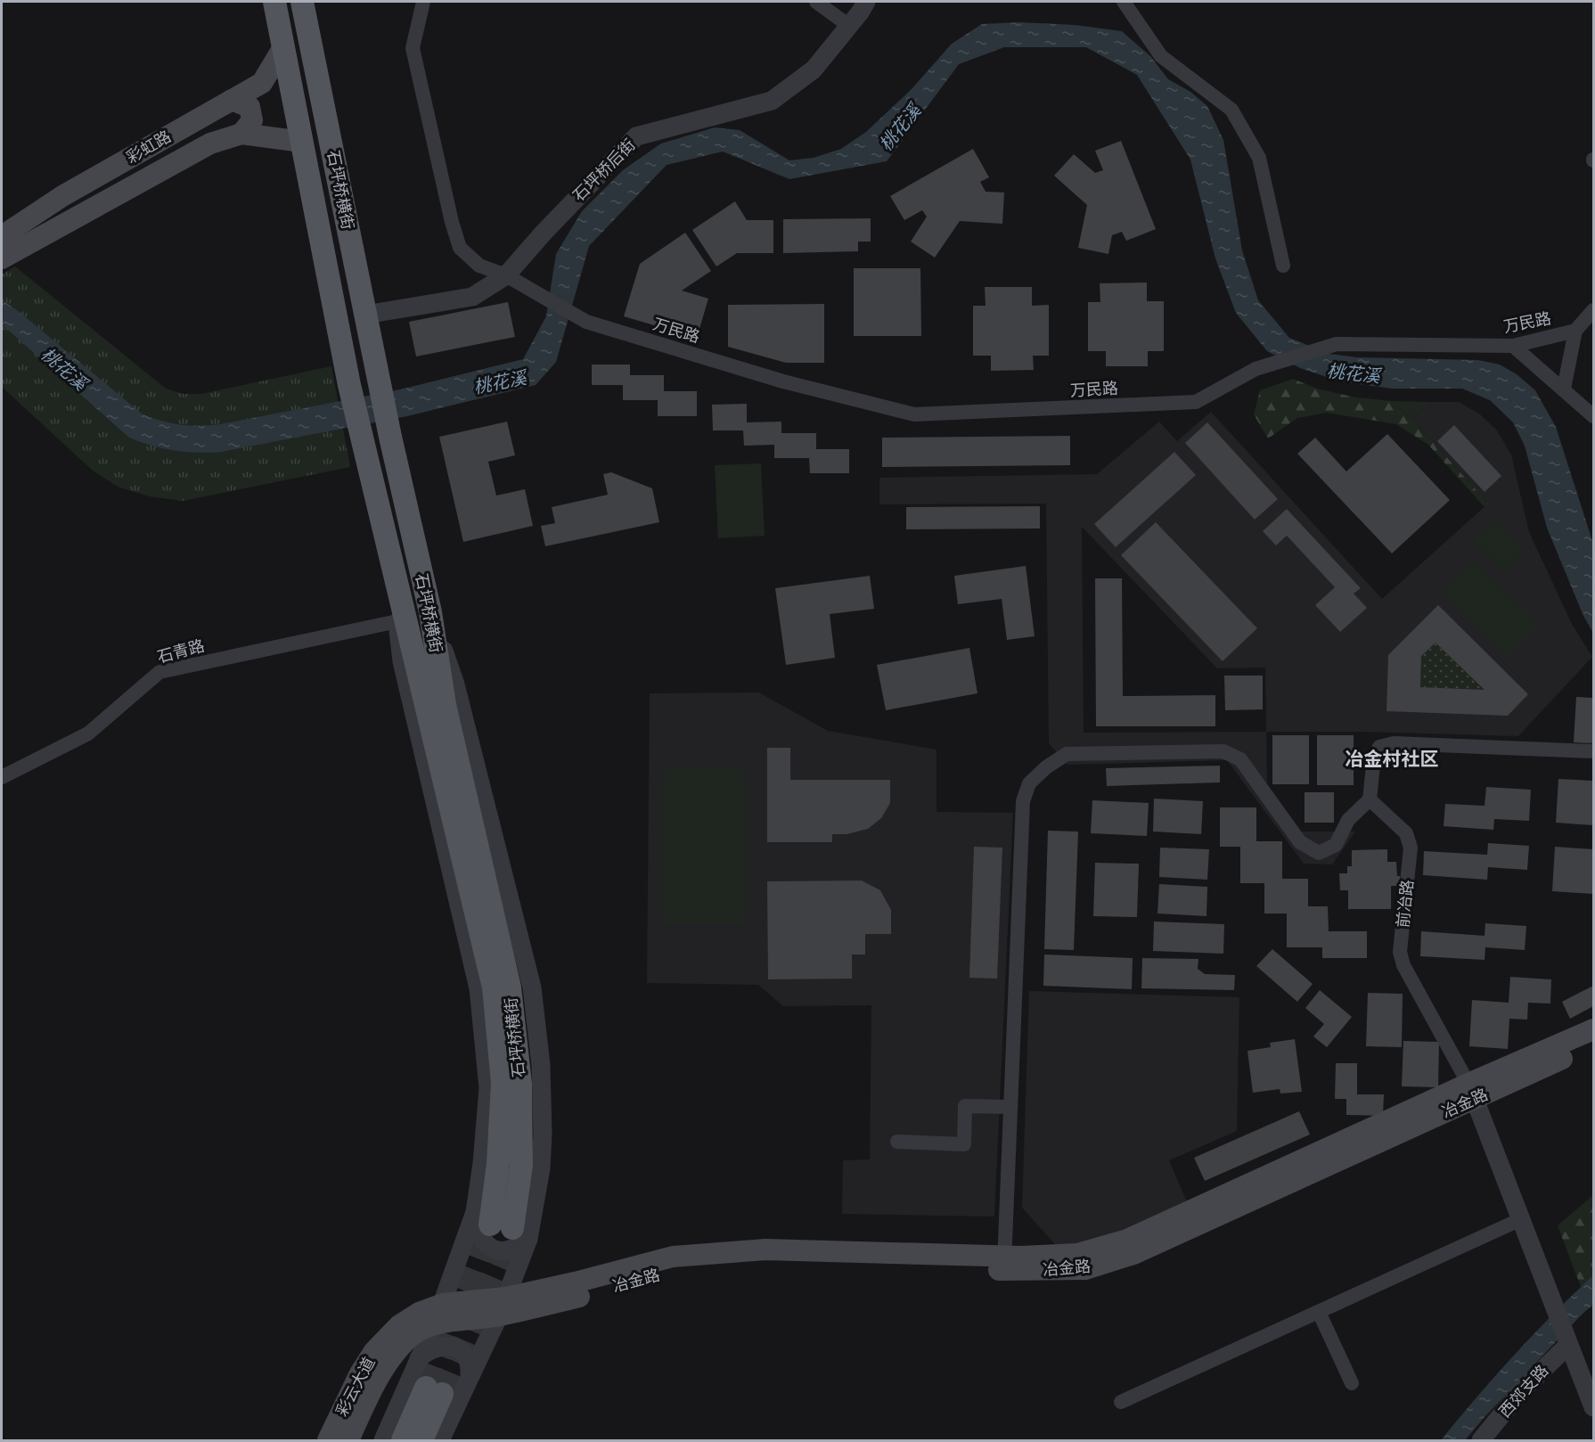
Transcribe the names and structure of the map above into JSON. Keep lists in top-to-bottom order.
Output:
{
  "streets": {
    "main road": [
      "彩虹路",
      "石坪桥横街",
      "冶金路",
      "彩云大道"
    ],
    "street": [
      "石坪桥后街",
      "万民路",
      "石青路",
      "前冶路",
      "西郊支路"
    ]
  },
  "crossings": [
    ["彩虹路", "石坪桥横街"],
    ["石坪桥后街", "石坪桥横街"],
    ["石坪桥后街", "万民路"],
    ["前冶路", "冶金路"],
    ["前冶路", "西郊支路"],
    ["冶金路", "彩云大道"]
  ],
  "districts": ["冶金村社区"],
  "water": ["桃花溪"]
}
